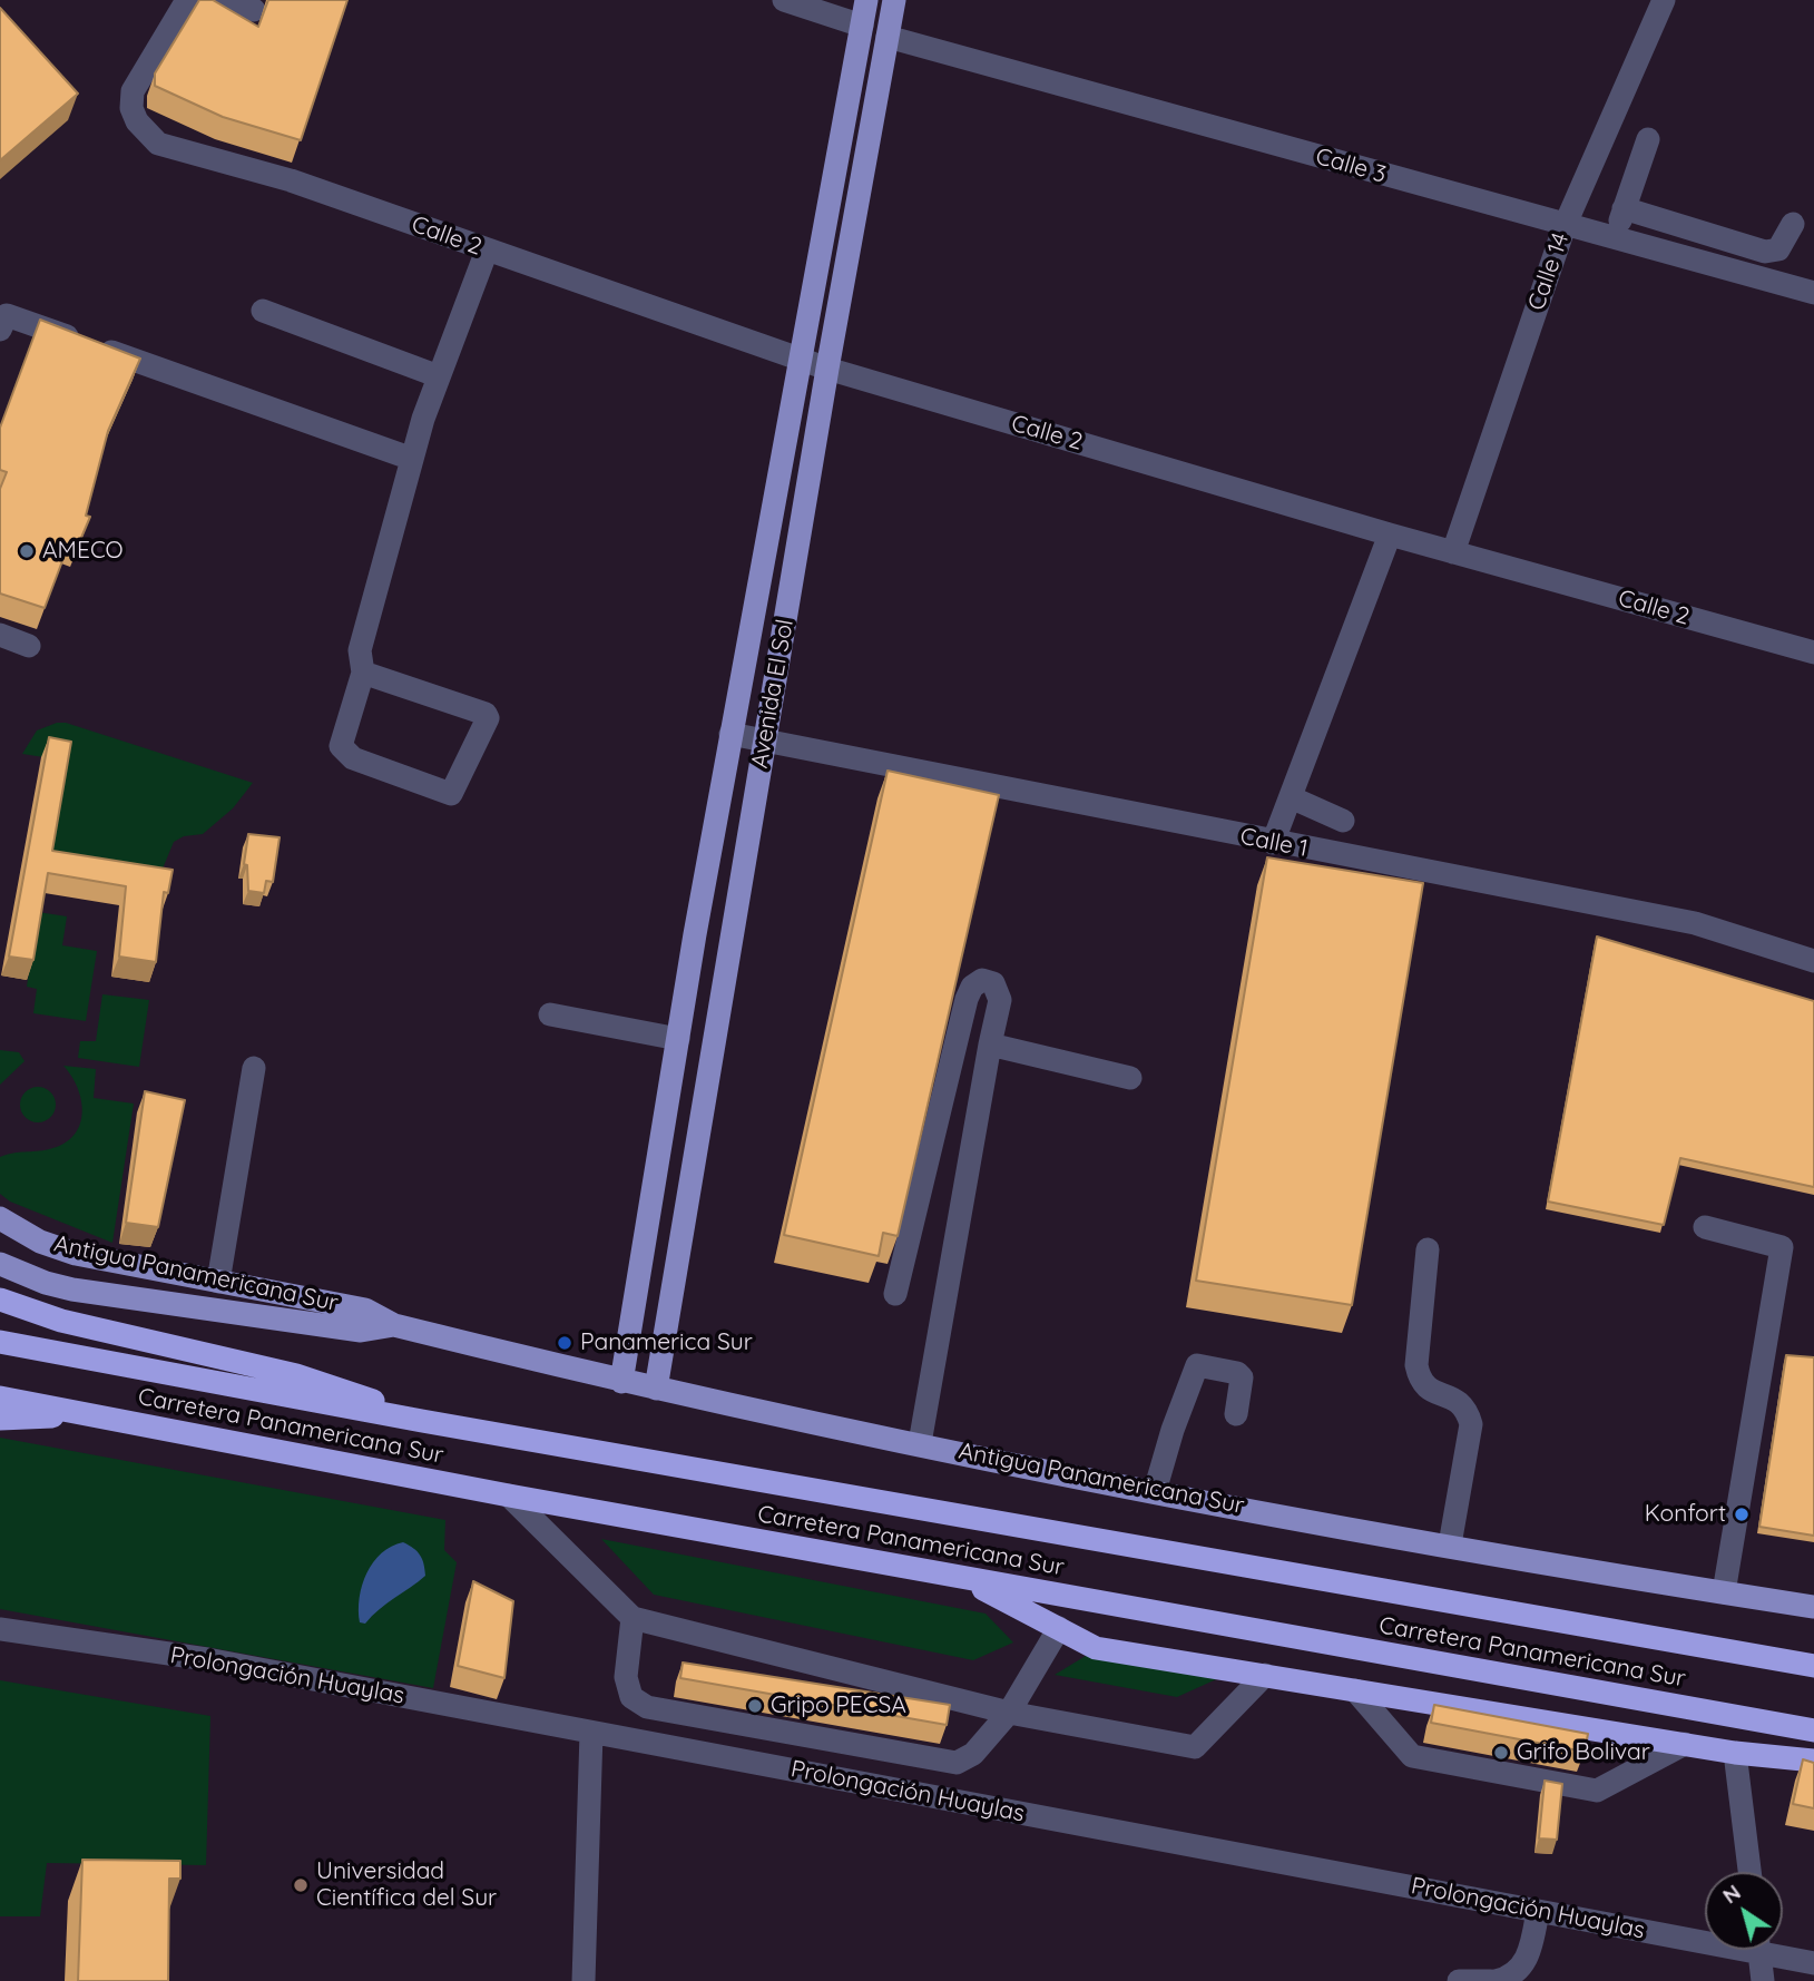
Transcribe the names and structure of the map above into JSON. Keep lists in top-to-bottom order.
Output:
{
  "streets": {
    "highway": ["Carretera Panamericana Sur"],
    "main road": ["Avenida El Sol", "Antigua Panamericana Sur"],
    "street": [
      "Calle 3",
      "Calle 2",
      "Calle 14",
      "Calle 1",
      "Prolongación Huaylas"
    ]
  },
  "crossings": [
    ["Calle 3", "Calle 14"],
    ["Calle 3", "Avenida El Sol"],
    ["Calle 2", "Calle 14"],
    ["Calle 2", "Avenida El Sol"],
    ["Avenida El Sol", "Calle 1"],
    ["Avenida El Sol", "Antigua Panamericana Sur"]
  ],
  "places": [
    "AMECO",
    "Panamerica Sur",
    "Konfort",
    "Gripo PECSA",
    "Grifo Bolivar",
    "Universidad Científica del Sur"
  ],
  "north": "top left"
}
